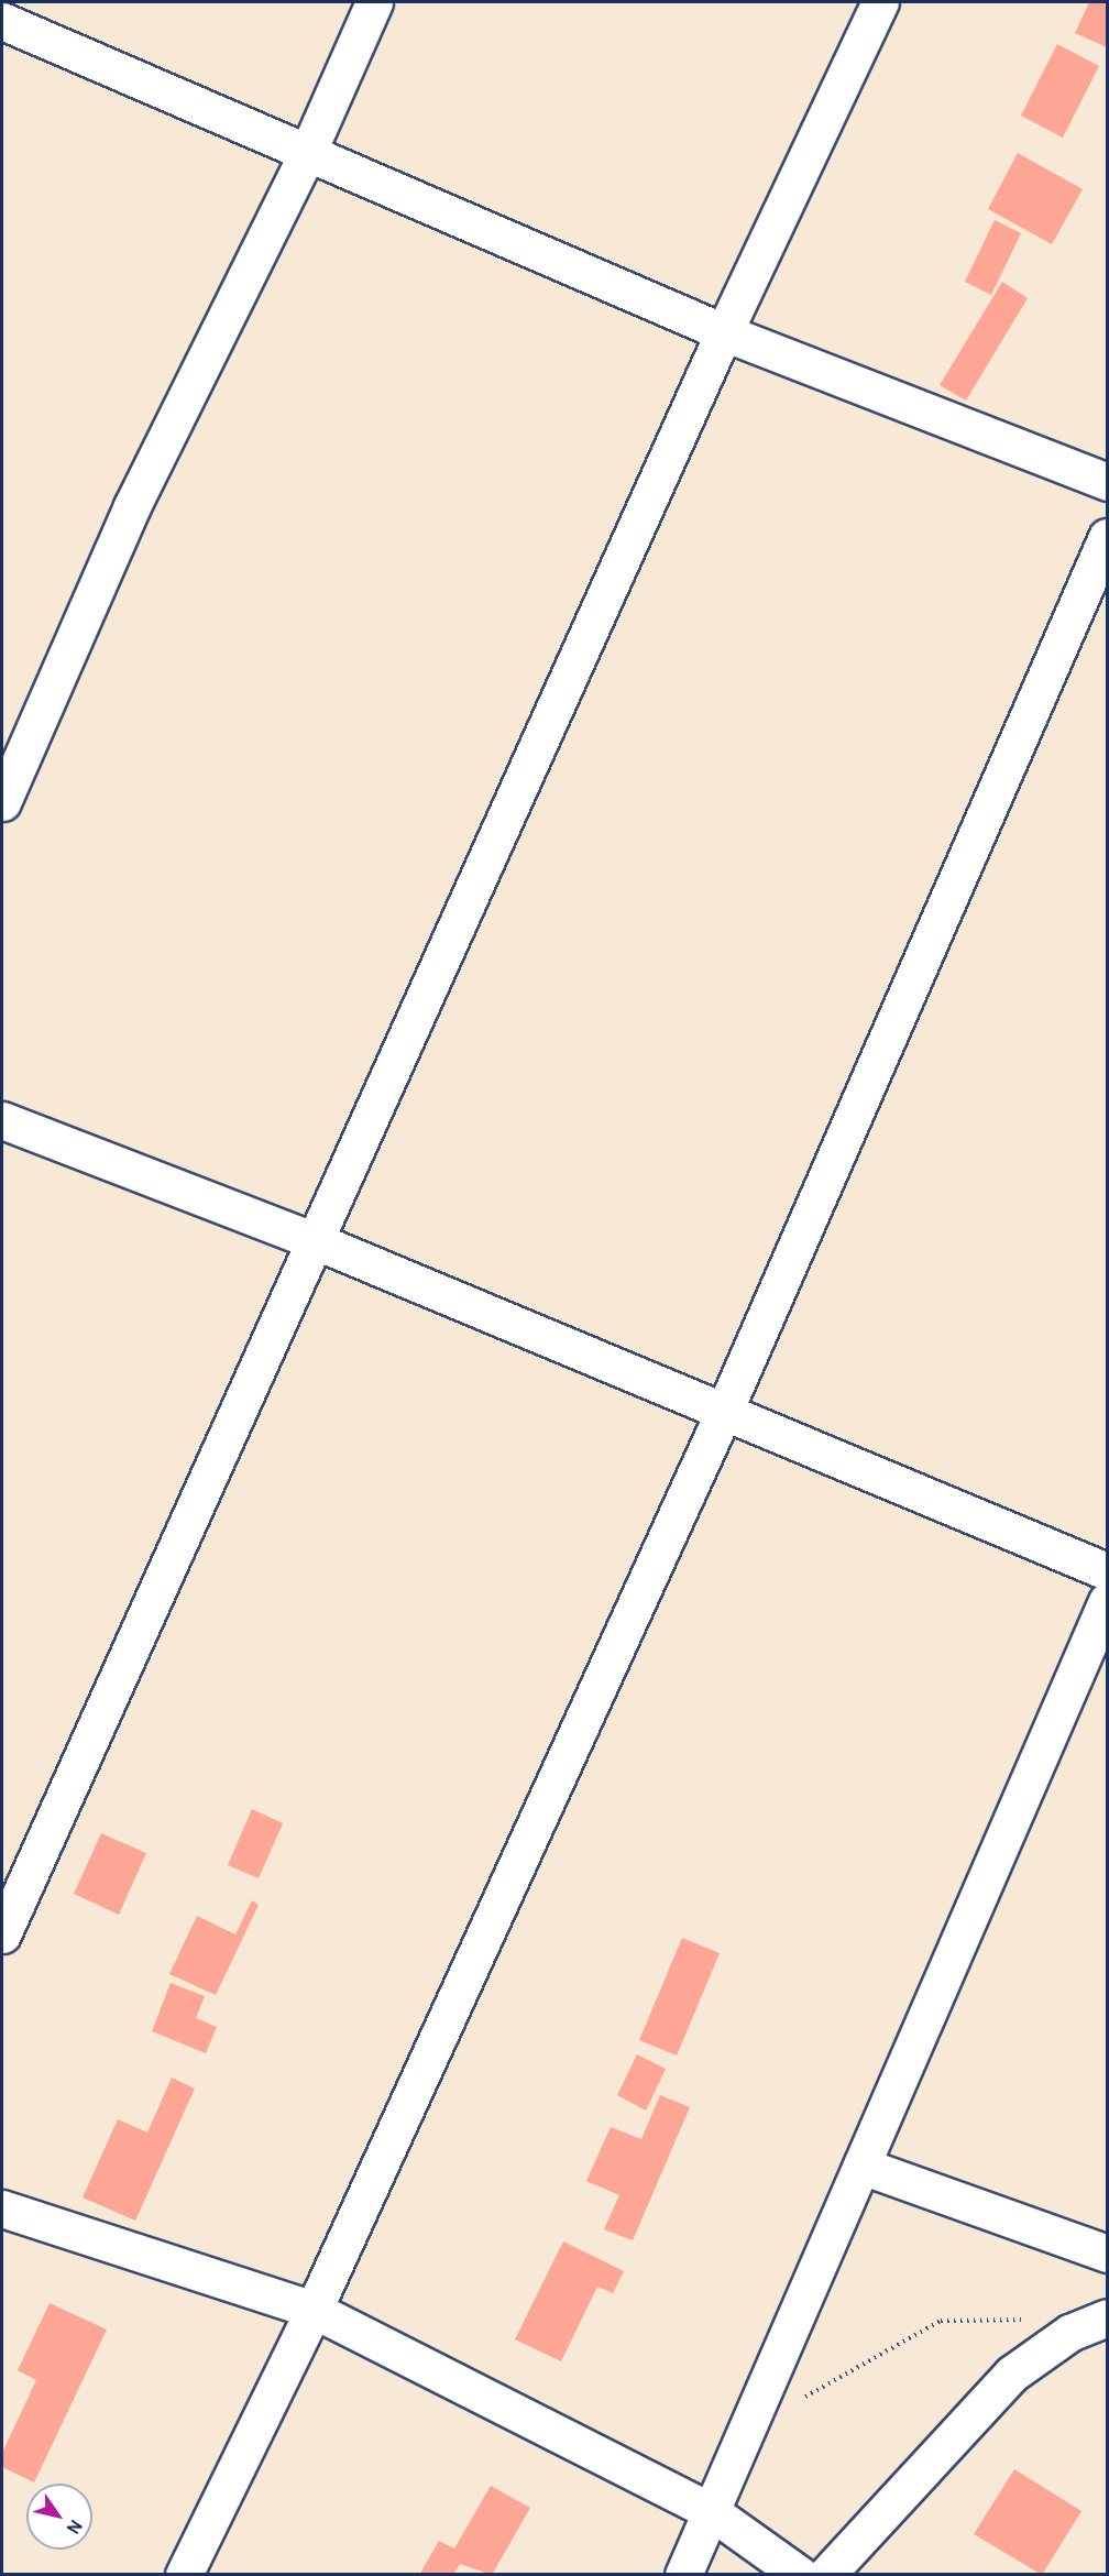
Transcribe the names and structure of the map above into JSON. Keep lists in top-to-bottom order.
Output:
{
  "north": "bottom right"
}
